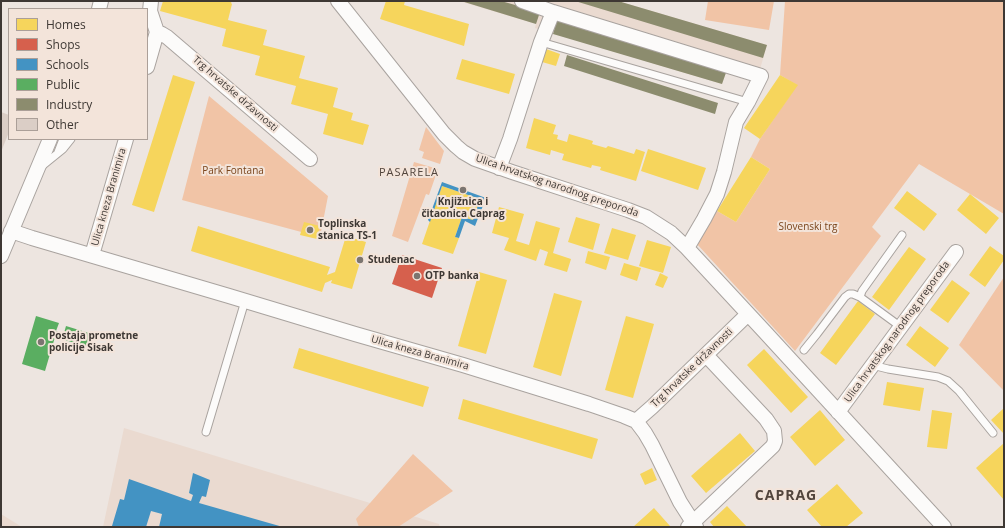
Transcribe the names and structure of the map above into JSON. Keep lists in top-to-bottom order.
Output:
{
  "streets": {
    "street": ["Trg hrvatske državnosti", "Ulica hrvatskog narodnog preporoda", "Ulica kneza Branimira"]
  },
  "crossings": [
    ["Trg hrvatske državnosti", "Ulica hrvatskog narodnog preporoda"],
    ["Trg hrvatske državnosti", "Ulica kneza Branimira"]
  ],
  "districts": ["PASARELA", "CAPRAG"],
  "parks": ["Park Fontana", "Slovenski trg"],
  "places": [
    "Knjižnica i čitaonica Caprag",
    "Toplinska stanica TS-1",
    "Studenac",
    "OTP banka",
    "Postaja prometne policije Sisak"
  ],
  "legend": [
    "Homes",
    "Shops",
    "Schools",
    "Public",
    "Industry",
    "Other"
  ]
}
